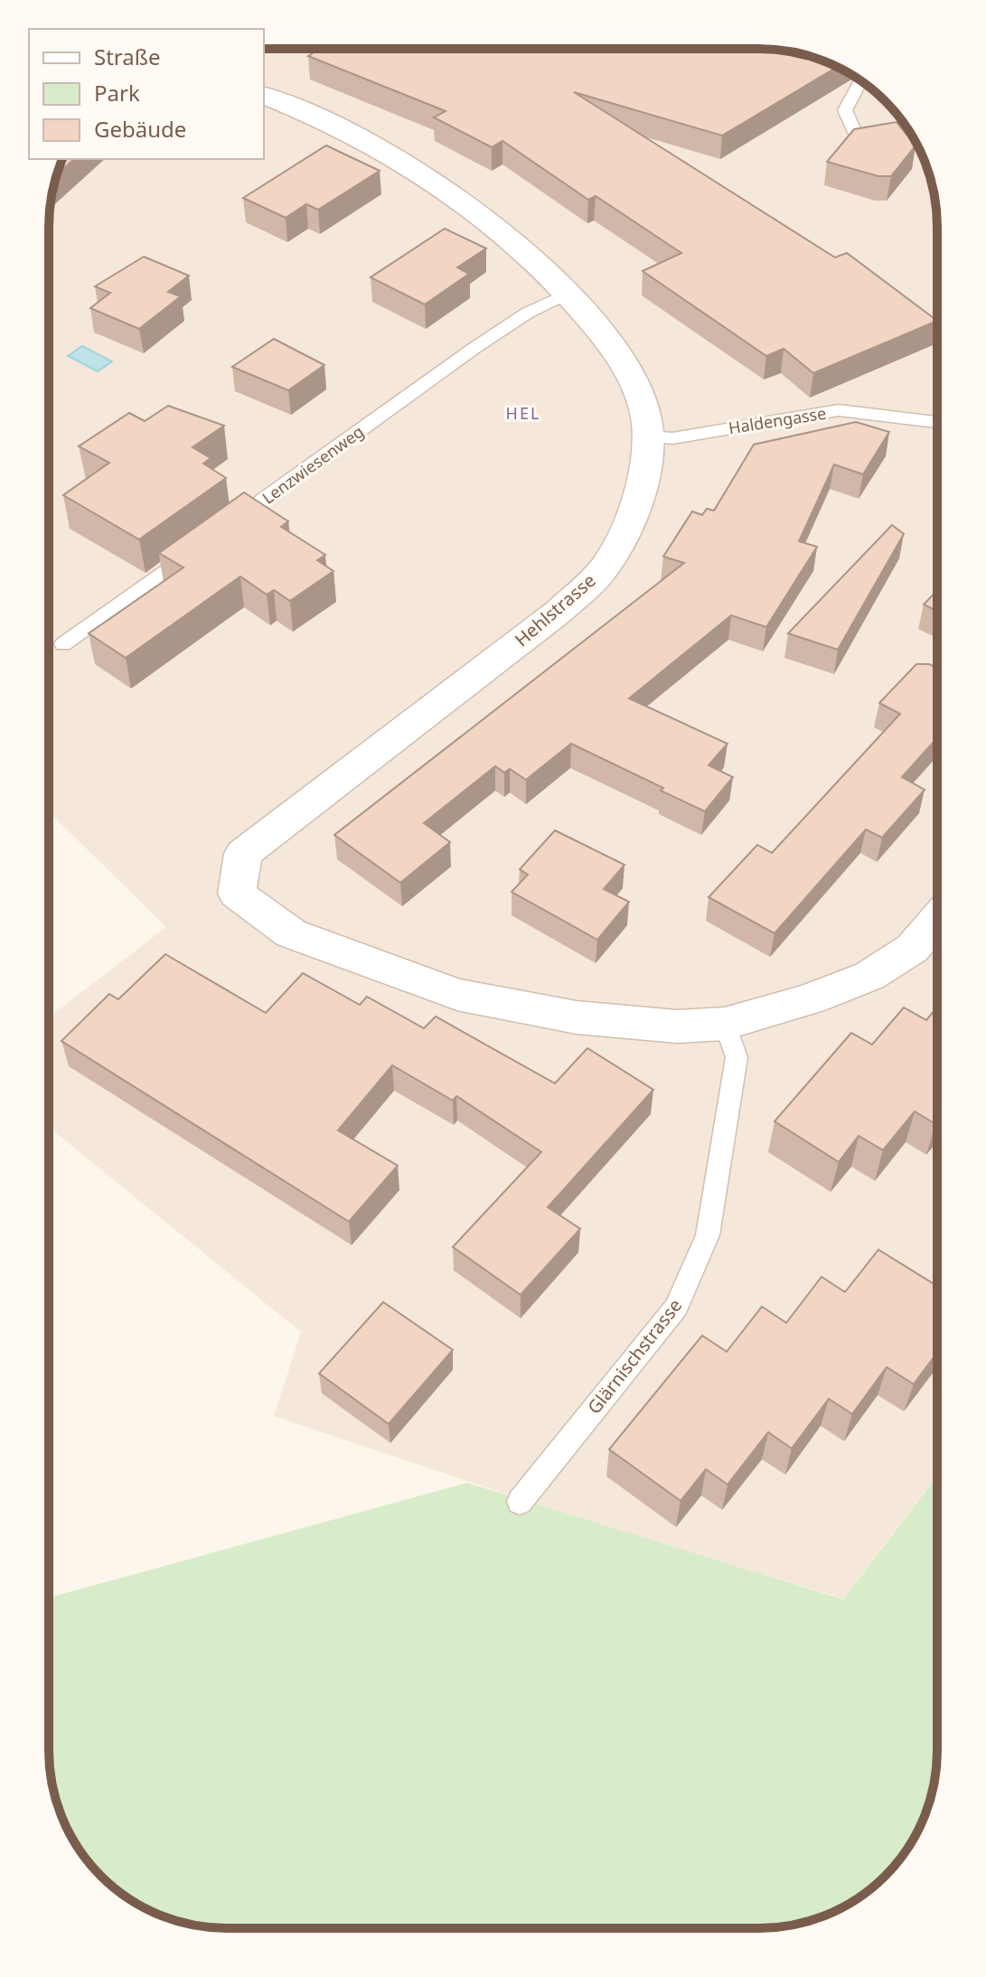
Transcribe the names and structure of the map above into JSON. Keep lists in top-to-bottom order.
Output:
{
  "streets": {
    "street": ["Hehlstrasse"],
    "lane": ["Haldengasse", "Lenzwiesenweg", "Glärnischstrasse"]
  },
  "crossings": [
    ["Haldengasse", "Hehlstrasse"],
    ["Lenzwiesenweg", "Hehlstrasse"],
    ["Hehlstrasse", "Glärnischstrasse"]
  ],
  "districts": ["HEL"],
  "legend": ["Straße", "Park", "Gebäude"]
}
